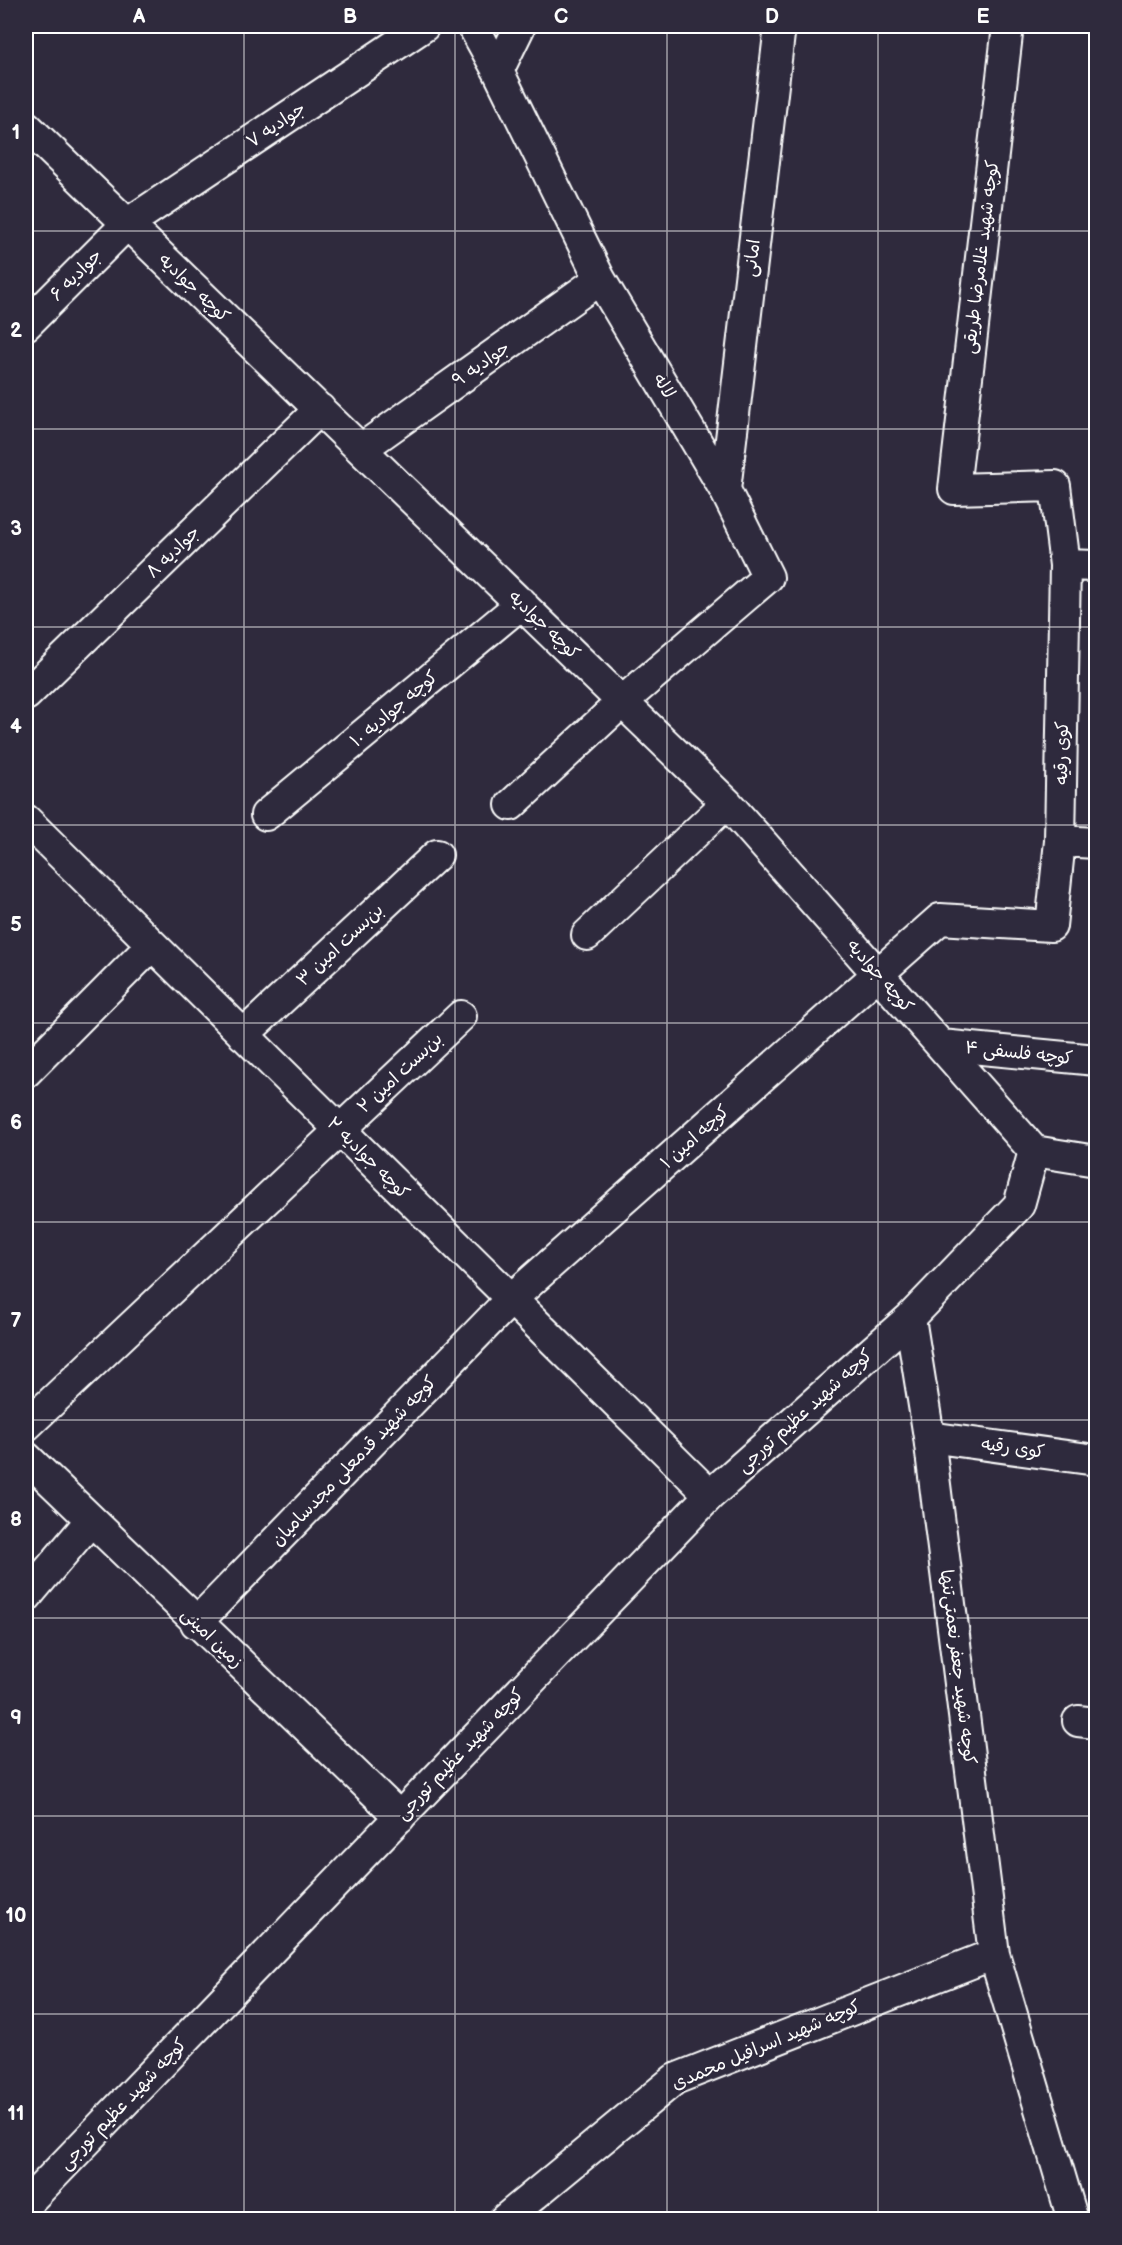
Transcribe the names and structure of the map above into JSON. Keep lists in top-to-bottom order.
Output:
{
  "streets": {
    "street": [
      "جوادیه ۷",
      "کوچه شهید غلامرضا طریقی",
      "امانی",
      "جوادیه ۶",
      "کوچه جوادیه",
      "جوادیه ۹",
      "لاله",
      "جوادیه ۸",
      "کوچه جوادیه ۱۰",
      "کوی رقیه",
      "بن‌بست امین ۳",
      "کوچه فلسفی ۴",
      "بن‌بست امین ۲",
      "کوچه امین ۱",
      "کوچه جوادیه ۲",
      "کوچه شهید عظیم تورجی",
      "کوچه شهید قدمعلی مجدسامیان",
      "زمین امینی",
      "کوچه شهید جعفر نعمتی‌تنها",
      "کوچه شهید اسرافیل محمدی"
    ]
  },
  "crossings": [
    ["جوادیه ۷", "جوادیه ۶"],
    ["جوادیه ۷", "کوچه جوادیه"],
    ["کوچه شهید غلامرضا طریقی", "کوی رقیه"],
    ["امانی", "لاله"],
    ["جوادیه ۶", "کوچه جوادیه"],
    ["کوچه جوادیه", "جوادیه ۹"],
    ["کوچه جوادیه", "لاله"],
    ["کوچه جوادیه", "جوادیه ۸"],
    ["کوچه جوادیه", "کوچه جوادیه ۱۰"],
    ["کوچه جوادیه", "کوی رقیه"],
    ["کوچه جوادیه", "کوچه فلسفی ۴"],
    ["کوچه جوادیه", "کوچه امین ۱"],
    ["جوادیه ۹", "لاله"],
    ["کوی رقیه", "کوچه امین ۱"],
    ["کوی رقیه", "کوچه شهید جعفر نعمتی‌تنها"],
    ["بن‌بست امین ۳", "کوچه جوادیه ۲"],
    ["بن‌بست امین ۲", "کوچه جوادیه ۲"],
    ["کوچه امین ۱", "کوچه جوادیه ۲"],
    ["کوچه امین ۱", "کوچه شهید قدمعلی مجدسامیان"],
    ["کوچه جوادیه ۲", "کوچه شهید عظیم تورجی"],
    ["کوچه جوادیه ۲", "کوچه شهید قدمعلی مجدسامیان"],
    ["کوچه شهید عظیم تورجی", "زمین امینی"],
    ["کوچه شهید عظیم تورجی", "کوچه شهید جعفر نعمتی‌تنها"],
    ["کوچه شهید قدمعلی مجدسامیان", "زمین امینی"],
    ["کوچه شهید جعفر نعمتی‌تنها", "کوچه شهید اسرافیل محمدی"]
  ],
  "grid": {
    "columns": [
      "A",
      "B",
      "C",
      "D",
      "E"
    ],
    "rows": [
      "1",
      "2",
      "3",
      "4",
      "5",
      "6",
      "7",
      "8",
      "9",
      "10",
      "11"
    ]
  }
}
